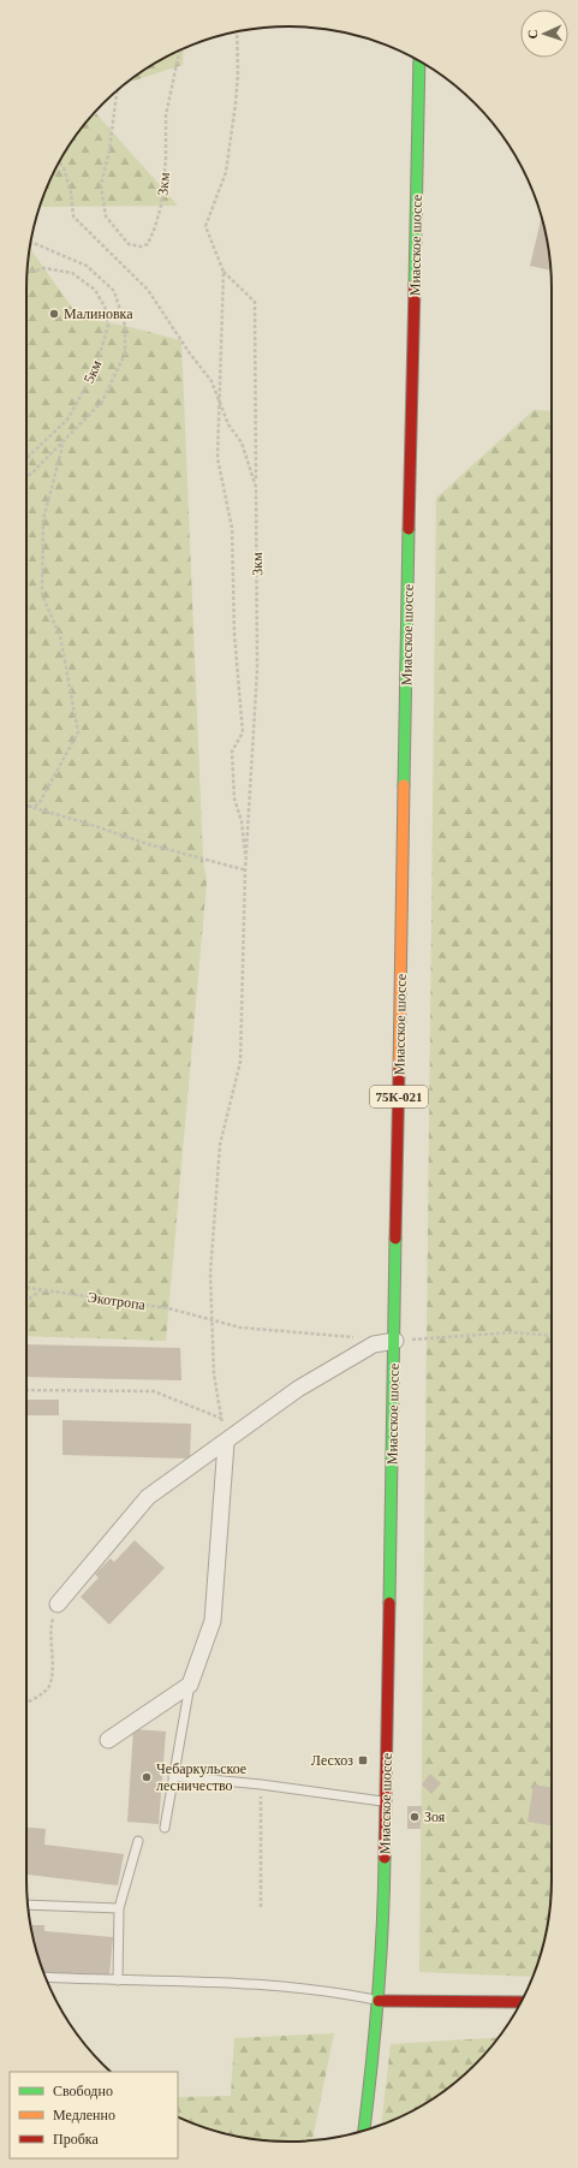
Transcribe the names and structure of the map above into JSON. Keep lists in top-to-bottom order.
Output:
{
  "streets": {
    "main road": ["Миасское шоссе", "75К-021"],
    "path": ["3км", "5км", "Экотропа"]
  },
  "places": {
    "other": ["Малиновка", "Чебаркульское лесничество", "Зоя"],
    "transit": ["Лесхоз"]
  },
  "legend": ["Свободно", "Медленно", "Пробка"],
  "north": "left"
}
